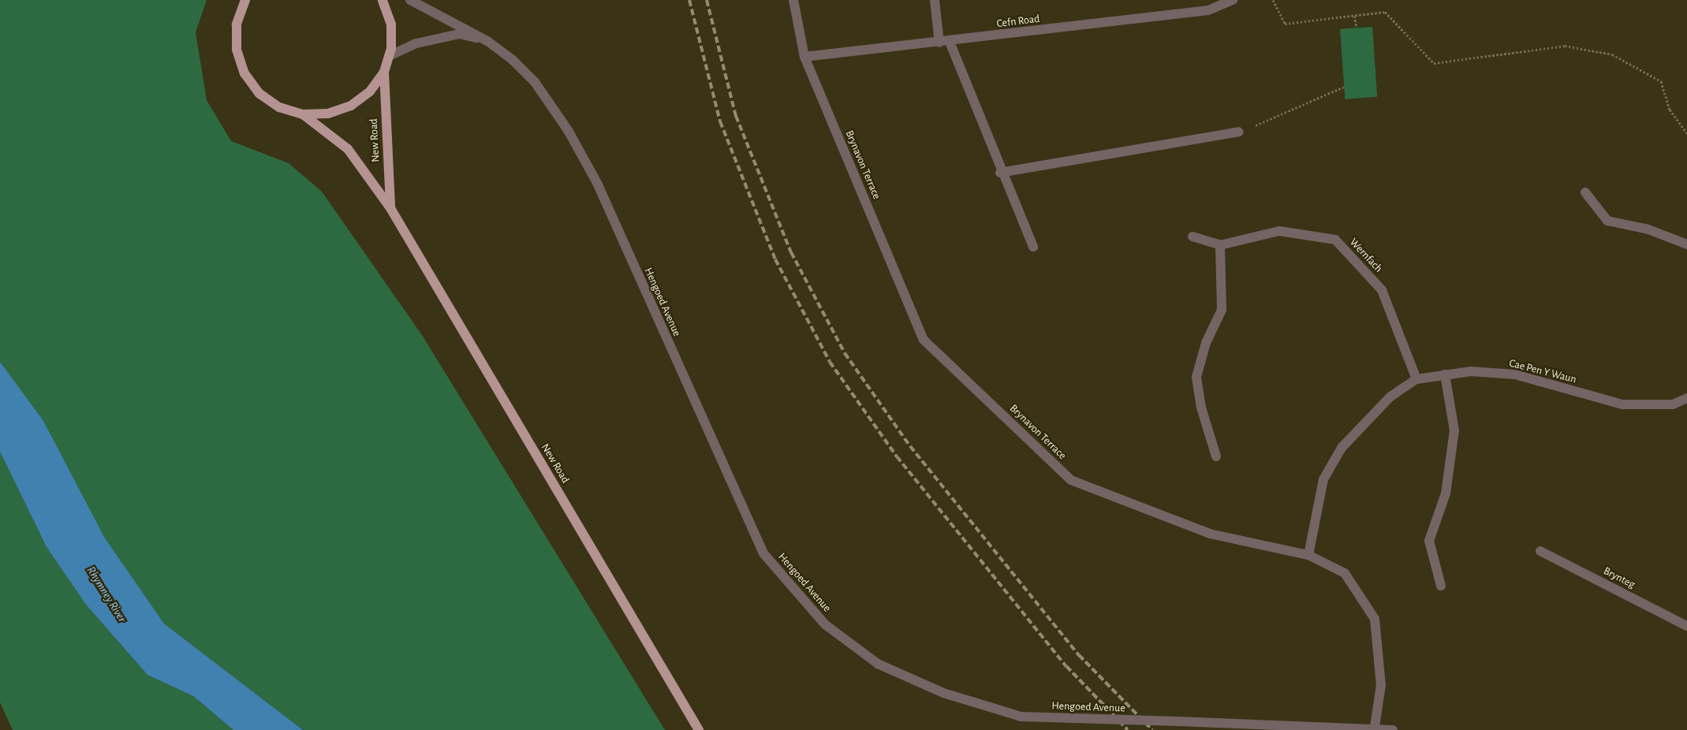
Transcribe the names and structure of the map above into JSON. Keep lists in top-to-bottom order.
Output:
{
  "streets": {
    "main road": ["New Road"],
    "street": [
      "Cefn Road",
      "Brynavon Terrace",
      "Wernfach",
      "Hengoed Avenue",
      "Cae Pen Y Waun",
      "Brynteg"
    ]
  },
  "crossings": [
    ["Cefn Road", "Brynavon Terrace"],
    ["Brynavon Terrace", "Hengoed Avenue"],
    ["Brynavon Terrace", "Cae Pen Y Waun"],
    ["Wernfach", "Cae Pen Y Waun"]
  ],
  "water": ["Rhymney River"]
}
